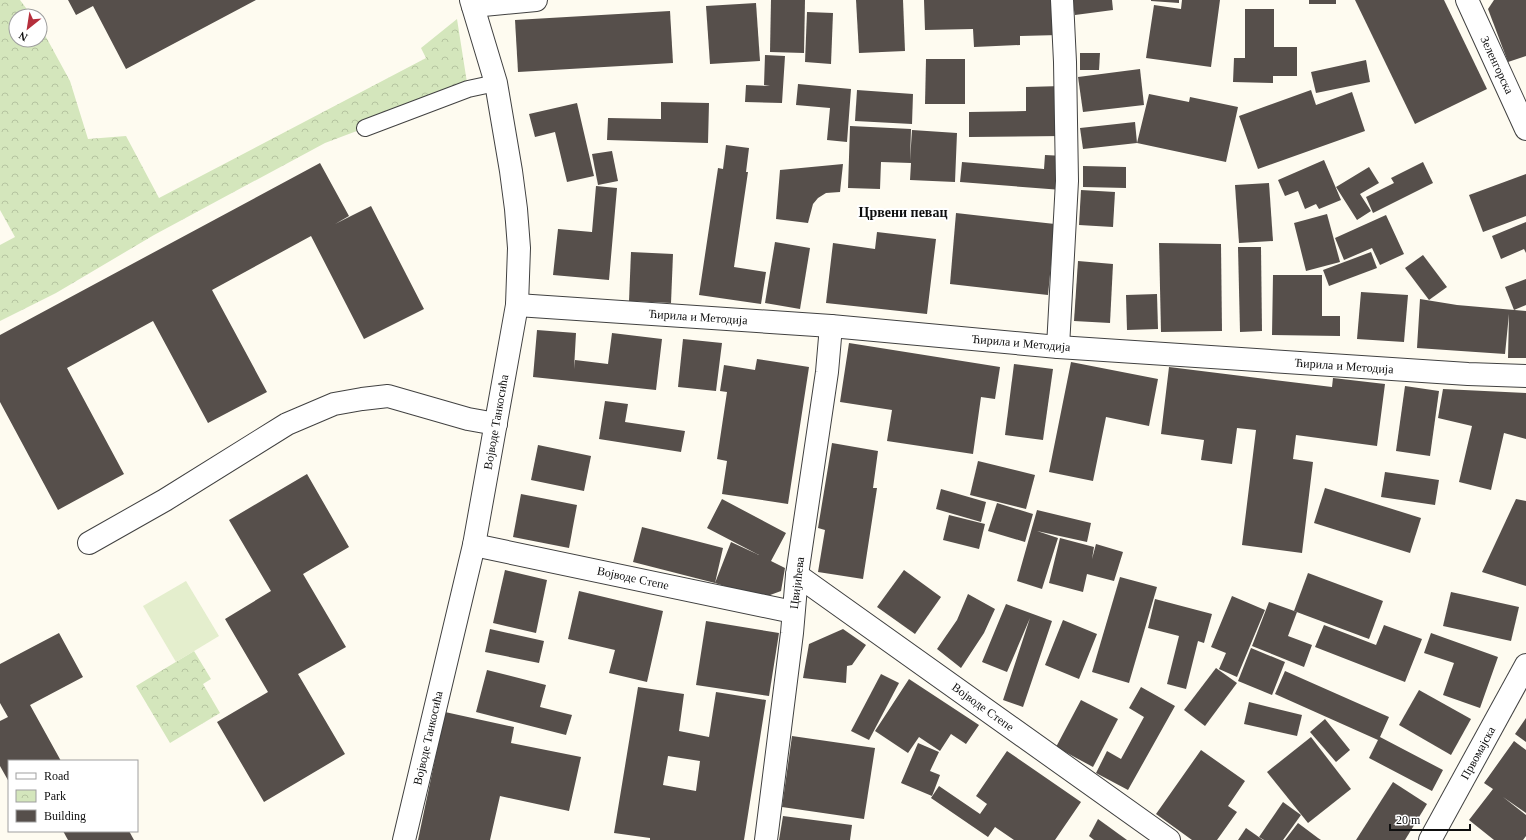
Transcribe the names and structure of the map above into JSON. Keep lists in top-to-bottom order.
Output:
{
  "streets": {
    "street": [
      "Зеленгорска",
      "Ћирила и Методија",
      "Војводе Танкосића",
      "Војводе Степе",
      "Цвијићева",
      "Првомајска"
    ]
  },
  "crossings": [
    ["Ћирила и Методија", "Војводе Танкосића"],
    ["Ћирила и Методија", "Цвијићева"],
    ["Војводе Танкосића", "Војводе Степе"],
    ["Војводе Степе", "Цвијићева"]
  ],
  "districts": ["Црвени певац"],
  "legend": ["Road", "Park", "Building"],
  "scale_bar": "20 m",
  "north": "bottom left"
}
